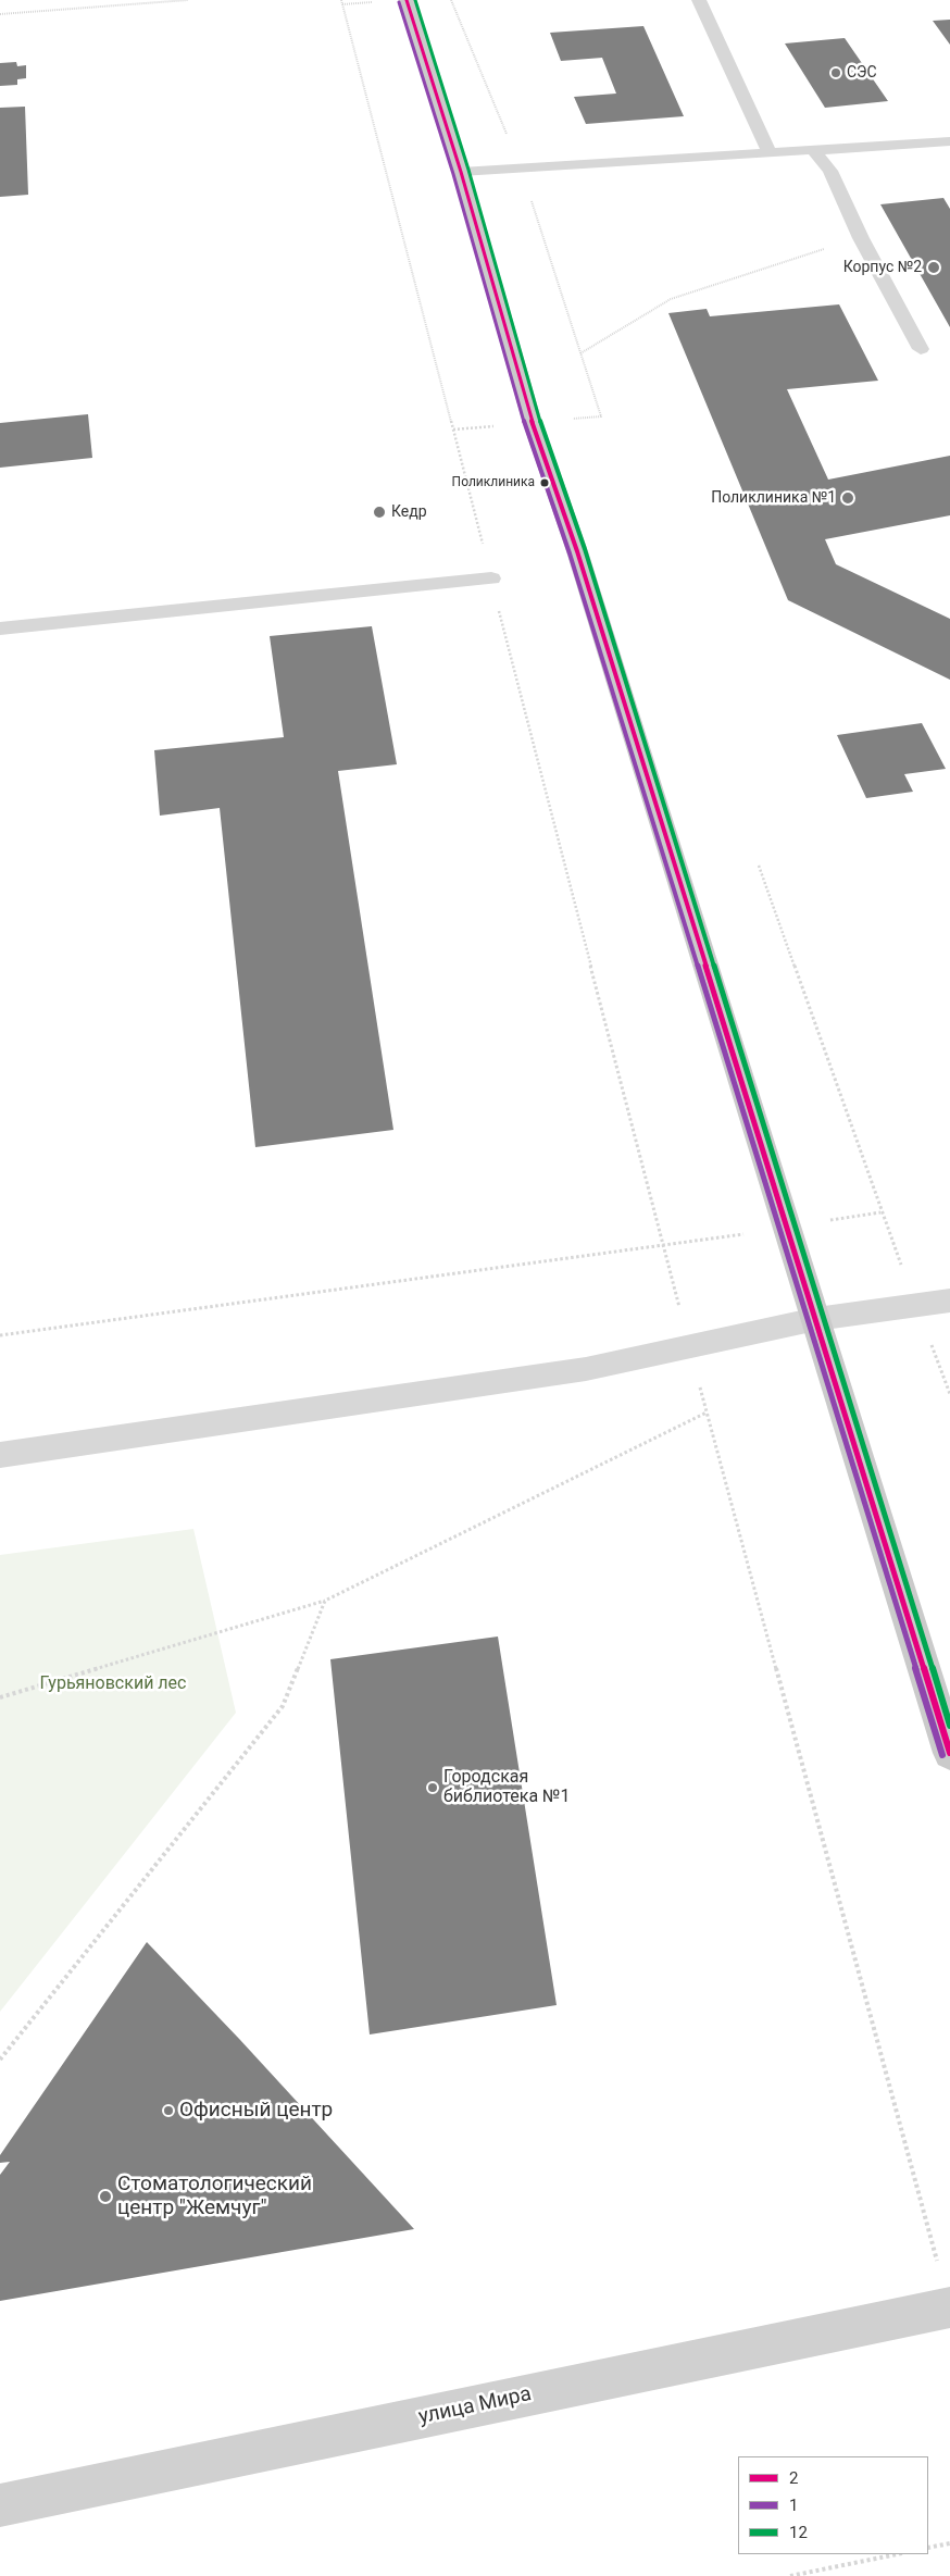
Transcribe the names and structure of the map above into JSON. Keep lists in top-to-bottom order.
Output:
{
  "streets": {
    "main road": ["улица Мира"]
  },
  "parks": ["Гурьяновский лес"],
  "places": [
    "СЭС",
    "Корпус №2",
    "Поликлиника",
    "Поликлиника №1",
    "Кедр",
    "Городская библиотека №1",
    "Офисный центр",
    "Стоматологический центр \"Жемчуг\""
  ],
  "lines": ["transit line 2", "transit line 12", "transit line 1"],
  "legend": ["2", "1", "12"]
}
